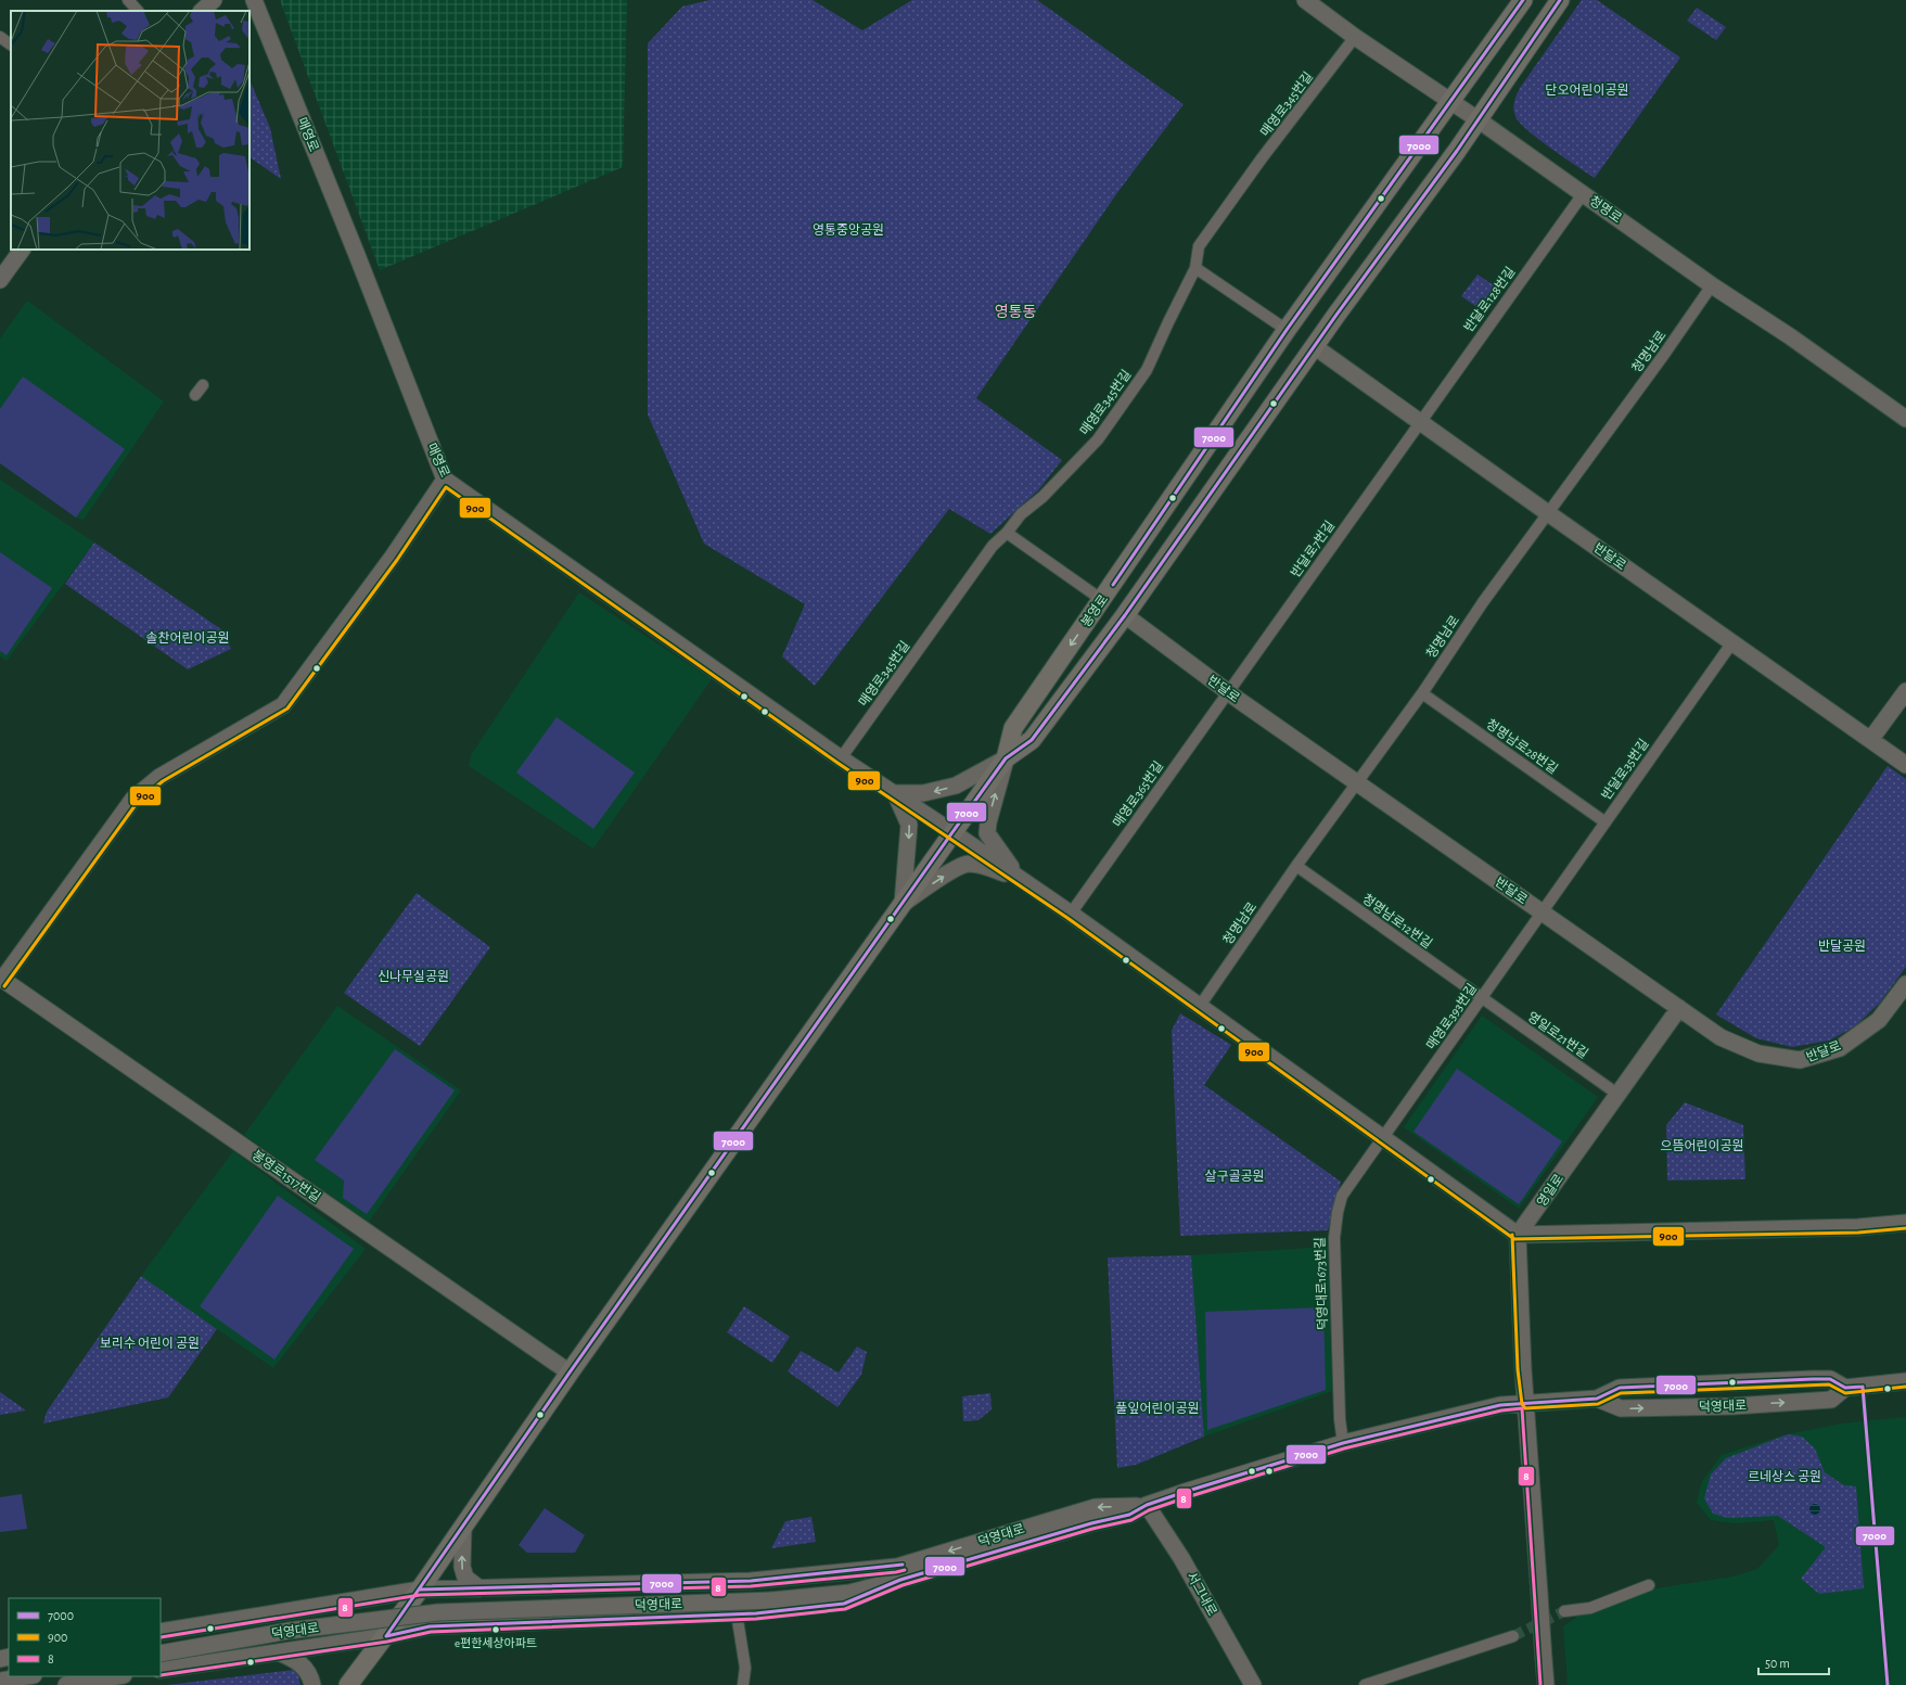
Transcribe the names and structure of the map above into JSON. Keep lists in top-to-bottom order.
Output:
{
  "streets": {
    "main road": ["봉영로"],
    "street": [
      "매영로345번길",
      "매영로",
      "청명로",
      "반달로128번길",
      "청명남로",
      "반달로7번길",
      "반달로",
      "청명남로28번길",
      "반달로35번길",
      "매영로365번길",
      "청명남로12번길",
      "매영로393번길",
      "영일로21번길",
      "봉영로1517번길",
      "영일로",
      "덕영대로1673번길",
      "덕영대로",
      "서그내로"
    ]
  },
  "crossings": [
    ["매영로345번길", "매영로"],
    ["매영로345번길", "청명로"],
    ["매영로", "청명남로"],
    ["매영로", "봉영로"],
    ["매영로", "매영로365번길"],
    ["매영로", "매영로393번길"],
    ["매영로", "영일로"],
    ["매영로", "덕영대로1673번길"],
    ["청명로", "반달로128번길"],
    ["청명로", "청명남로"],
    ["청명로", "봉영로"],
    ["반달로128번길", "반달로7번길"],
    ["반달로128번길", "반달로"],
    ["청명남로", "반달로"],
    ["청명남로", "청명남로28번길"],
    ["청명남로", "청명남로12번길"],
    ["반달로7번길", "반달로"],
    ["반달로7번길", "매영로365번길"],
    ["반달로", "봉영로"],
    ["반달로", "반달로35번길"],
    ["반달로", "매영로365번길"],
    ["반달로", "매영로393번길"],
    ["반달로", "영일로"],
    ["봉영로", "봉영로1517번길"],
    ["청명남로28번길", "반달로35번길"],
    ["반달로35번길", "매영로393번길"],
    ["청명남로12번길", "매영로393번길"],
    ["청명남로12번길", "영일로21번길"],
    ["매영로393번길", "영일로21번길"],
    ["매영로393번길", "덕영대로1673번길"],
    ["영일로21번길", "영일로"],
    ["덕영대로1673번길", "덕영대로"],
    ["덕영대로", "서그내로"]
  ],
  "districts": ["영통동"],
  "parks": [
    "단오어린이공원",
    "영통중앙공원",
    "솔찬어린이공원",
    "반달공원",
    "신나무실공원",
    "으뜸어린이공원",
    "살구골공원",
    "보리수 어린이 공원",
    "풀잎어린이공원",
    "르네상스 공원"
  ],
  "places": ["e편한세상아파트"],
  "lines": ["transit line 7000", "transit line 900", "transit line 8"],
  "legend": ["7000", "900", "8"],
  "scale_bar": "50 m"
}
